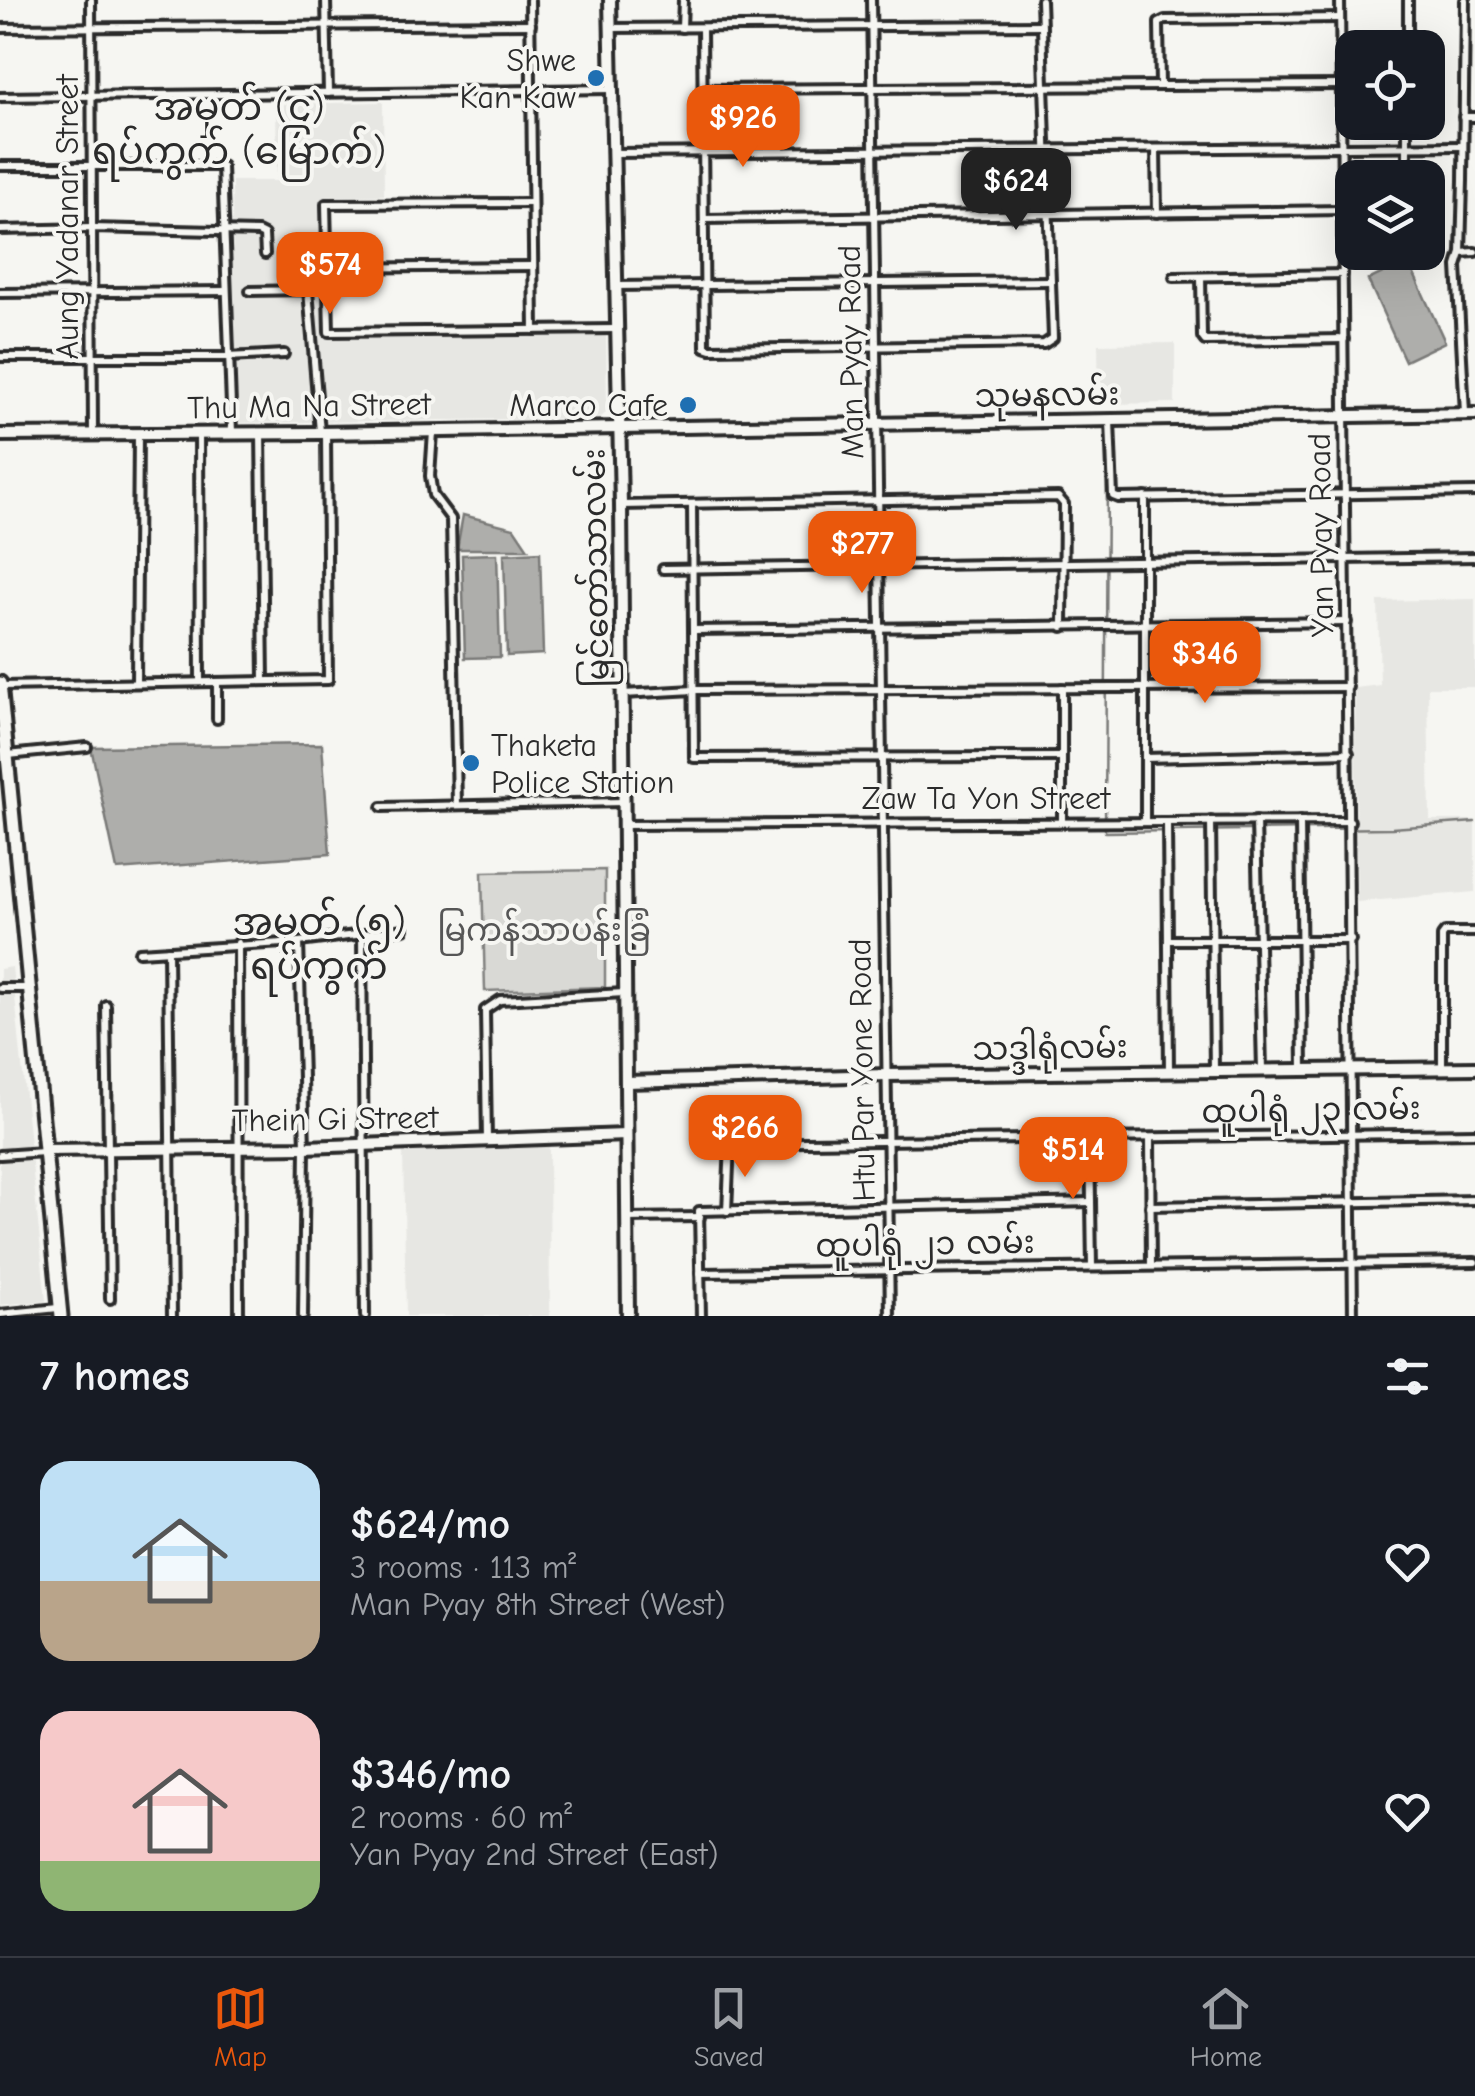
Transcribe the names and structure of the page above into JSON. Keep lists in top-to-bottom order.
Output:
{
  "streets": {
    "street": [
      "Aung Yadanar Street",
      "Man Pyay Road",
      "သုမနလမ်း",
      "Thu Ma Na Street",
      "Yan Pyay Road",
      "မြင်တော်သာလမ်း",
      "Zaw Ta Yon Street",
      "သဒ္ဒါရုံလမ်း",
      "Htu Par Yone Road",
      "ထူပါရုံ ၂၃ လမ်း",
      "Thein Gi Street",
      "ထူပါရုံ ၂၁ လမ်း"
    ]
  },
  "crossings": [
    ["Aung Yadanar Street", "Thu Ma Na Street"],
    ["Man Pyay Road", "သုမနလမ်း"],
    ["Man Pyay Road", "Zaw Ta Yon Street"],
    ["Man Pyay Road", "Htu Par Yone Road"],
    ["သုမနလမ်း", "Thu Ma Na Street"],
    ["သုမနလမ်း", "Yan Pyay Road"],
    ["သုမနလမ်း", "မြင်တော်သာလမ်း"],
    ["Thu Ma Na Street", "မြင်တော်သာလမ်း"],
    ["Yan Pyay Road", "Zaw Ta Yon Street"],
    ["Yan Pyay Road", "သဒ္ဒါရုံလမ်း"],
    ["Yan Pyay Road", "ထူပါရုံ ၂၃ လမ်း"],
    ["Yan Pyay Road", "ထူပါရုံ ၂၁ လမ်း"],
    ["မြင်တော်သာလမ်း", "Zaw Ta Yon Street"],
    ["မြင်တော်သာလမ်း", "သဒ္ဒါရုံလမ်း"],
    ["မြင်တော်သာလမ်း", "Thein Gi Street"],
    ["Zaw Ta Yon Street", "Htu Par Yone Road"],
    ["သဒ္ဒါရုံလမ်း", "Htu Par Yone Road"],
    ["Htu Par Yone Road", "ထူပါရုံ ၂၃ လမ်း"],
    ["Htu Par Yone Road", "ထူပါရုံ ၂၁ လမ်း"]
  ],
  "districts": ["အမှတ် (၄) ရပ်ကွက် (မြောက်)", "အမှတ် (၅) ရပ်ကွက်"],
  "parks": ["မြကန်သာပန်းခြံ"],
  "places": ["Shwe Kan Kaw", "Marco Cafe", "Thaketa Police Station"],
  "page": {
    "price": [
      "$926",
      "$624",
      "$574",
      "$277",
      "$346",
      "$266",
      "$514"
    ],
    "heading": "7 homes",
    "list": [
      {
        "name": "$624/mo",
        "note": "3 rooms · 113 m² · Man Pyay 8th Street (West)"
      },
      {
        "name": "$346/mo",
        "note": "2 rooms · 60 m² · Yan Pyay 2nd Street (East)"
      }
    ],
    "tabs": ["Map", "Saved", "Home"]
  }
}
